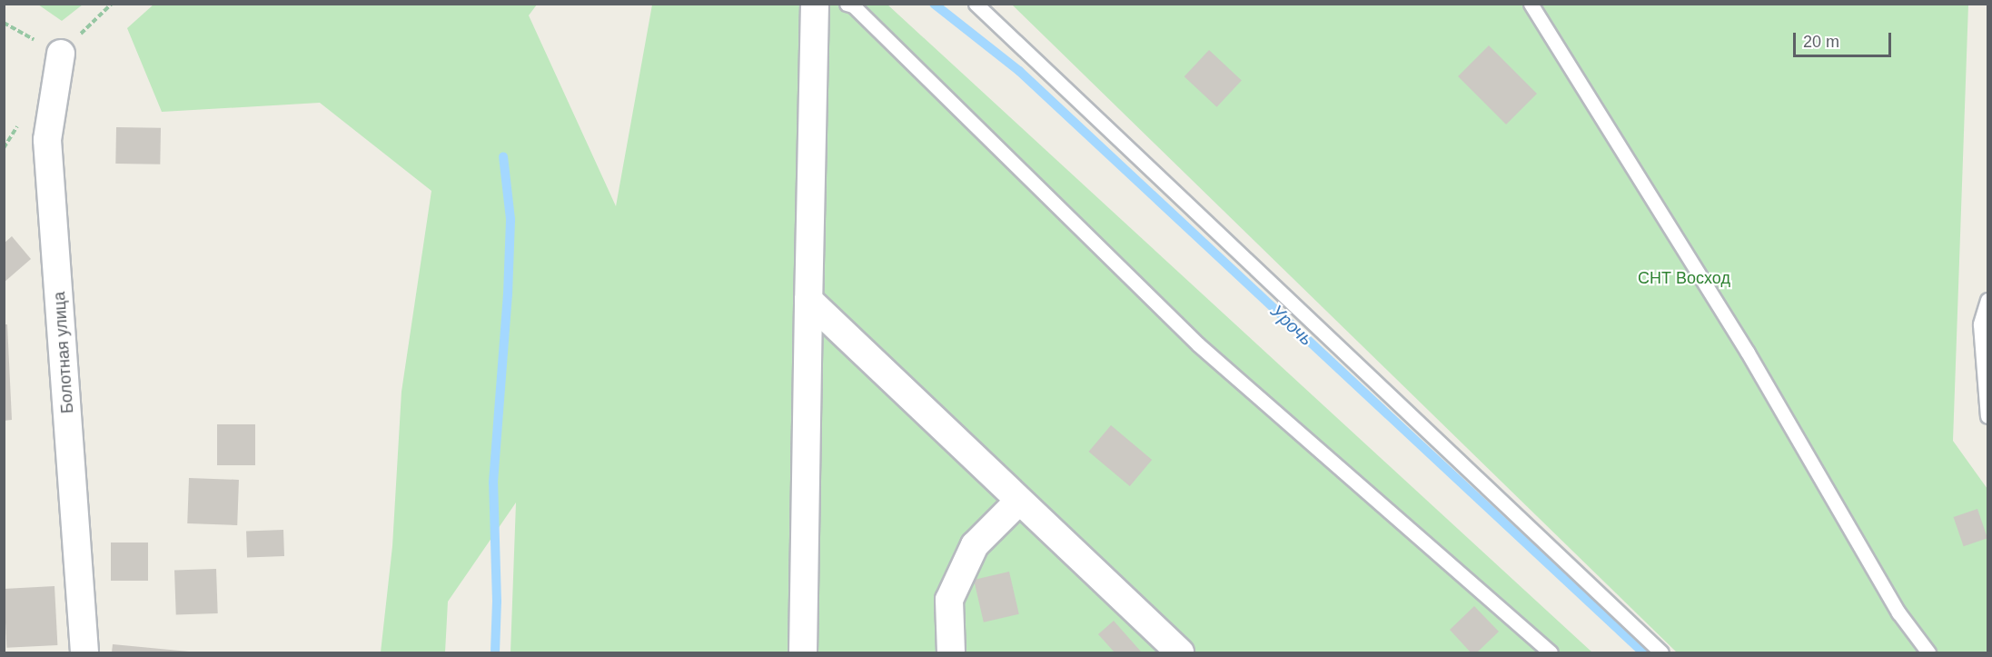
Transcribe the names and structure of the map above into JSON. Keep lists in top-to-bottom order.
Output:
{
  "streets": {
    "street": ["Болотная улица"]
  },
  "water": ["Урочь"],
  "parks": ["СНТ Восход"],
  "scale_bar": "20 m"
}
